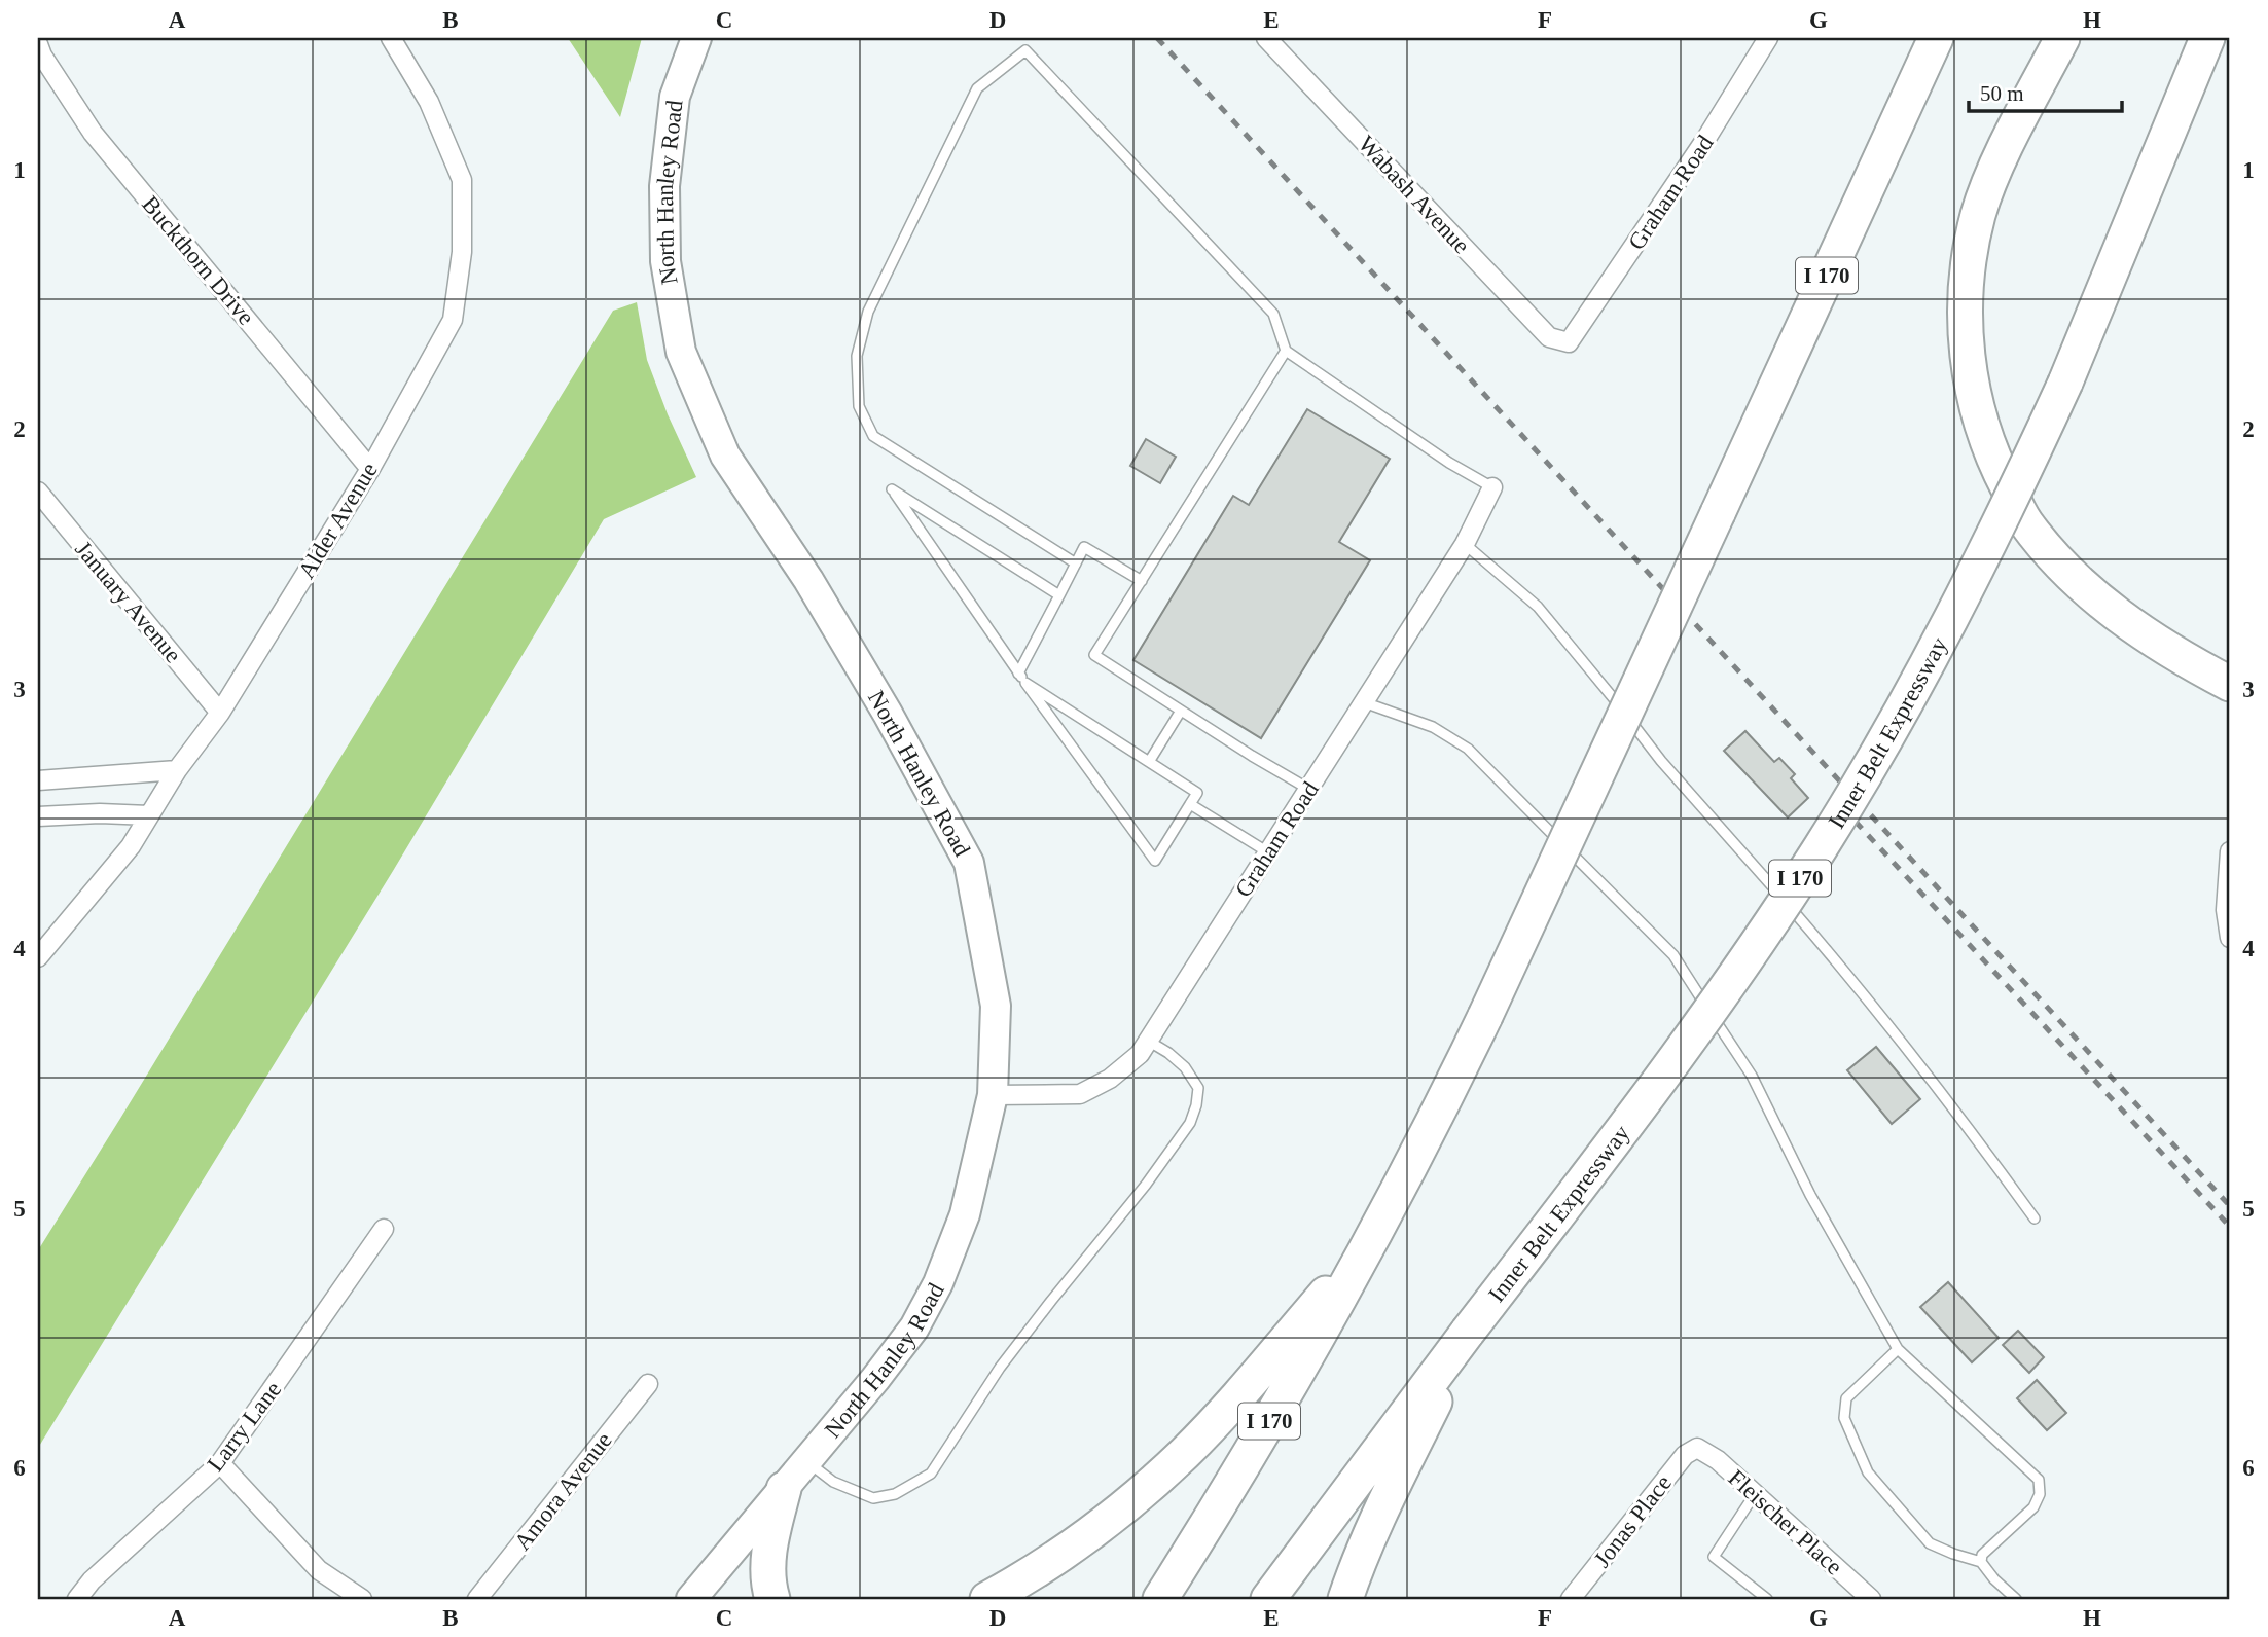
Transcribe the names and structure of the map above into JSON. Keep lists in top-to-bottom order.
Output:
{
  "streets": {
    "highway": ["I 170", "Inner Belt Expressway"],
    "main road": ["North Hanley Road"],
    "street": [
      "Graham Road",
      "Wabash Avenue",
      "Buckthorn Drive",
      "Alder Avenue",
      "January Avenue",
      "Larry Lane",
      "Amora Avenue",
      "Jonas Place",
      "Fleischer Place"
    ]
  },
  "crossings": [
    ["North Hanley Road", "Graham Road"],
    ["Graham Road", "Wabash Avenue"],
    ["Buckthorn Drive", "Alder Avenue"],
    ["Alder Avenue", "January Avenue"],
    ["Jonas Place", "Fleischer Place"]
  ],
  "scale_bar": "50 m",
  "grid": {
    "columns": [
      "A",
      "B",
      "C",
      "D",
      "E",
      "F",
      "G",
      "H"
    ],
    "rows": [
      "1",
      "2",
      "3",
      "4",
      "5",
      "6"
    ]
  }
}
